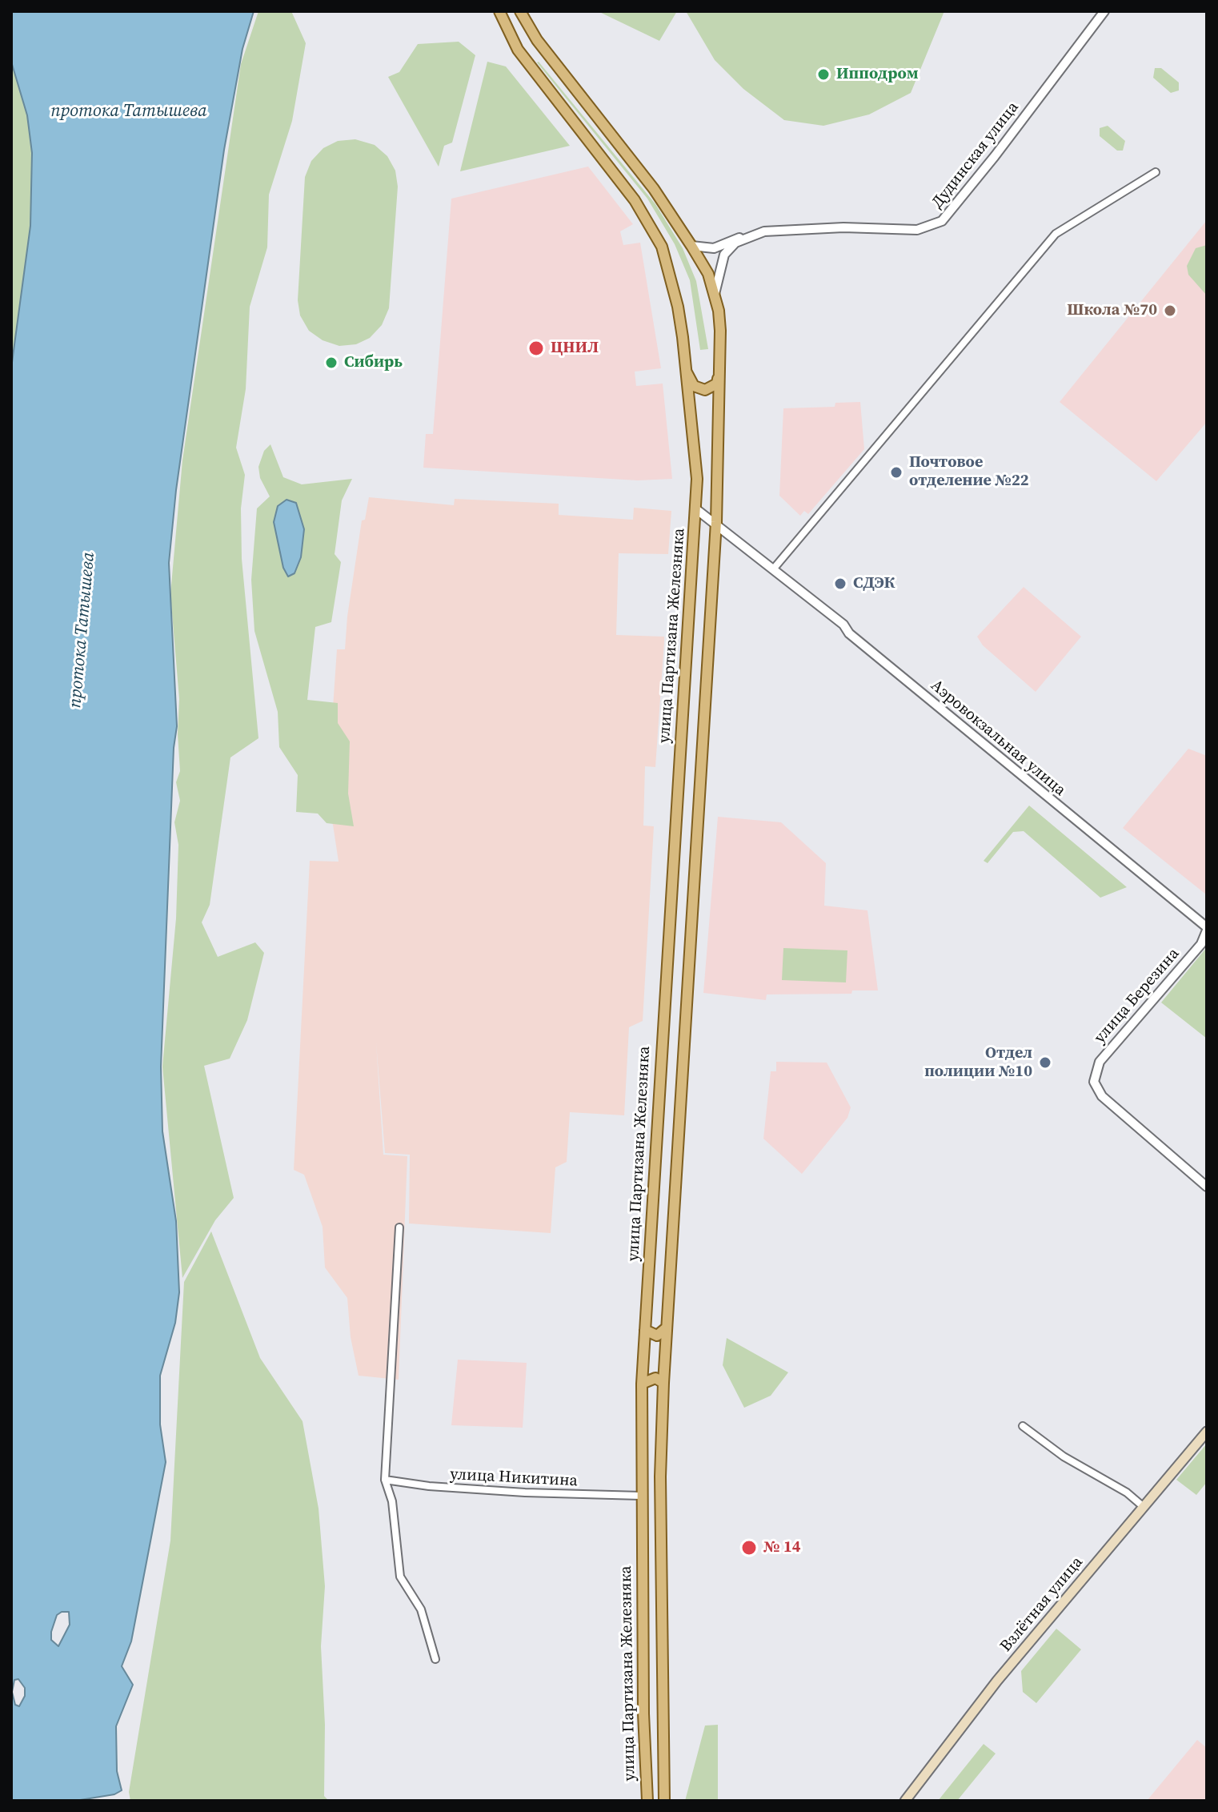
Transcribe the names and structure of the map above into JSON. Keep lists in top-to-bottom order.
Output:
{
  "streets": {
    "main road": ["улица Партизана Железняка", "Взлётная улица"],
    "street": [
      "Дудинская улица",
      "Аэровокзальная улица",
      "улица Березина",
      "улица Никитина"
    ]
  },
  "crossings": [
    ["улица Партизана Железняка", "Аэровокзальная улица"],
    ["улица Партизана Железняка", "улица Никитина"],
    ["Аэровокзальная улица", "улица Березина"]
  ],
  "water": ["протока Татышева"],
  "places": [
    "Ипподром",
    "Школа №70",
    "ЦНИЛ",
    "Сибирь",
    "Почтовое отделение №22",
    "СДЭК",
    "Отдел полиции №10",
    "№ 14"
  ]
}
